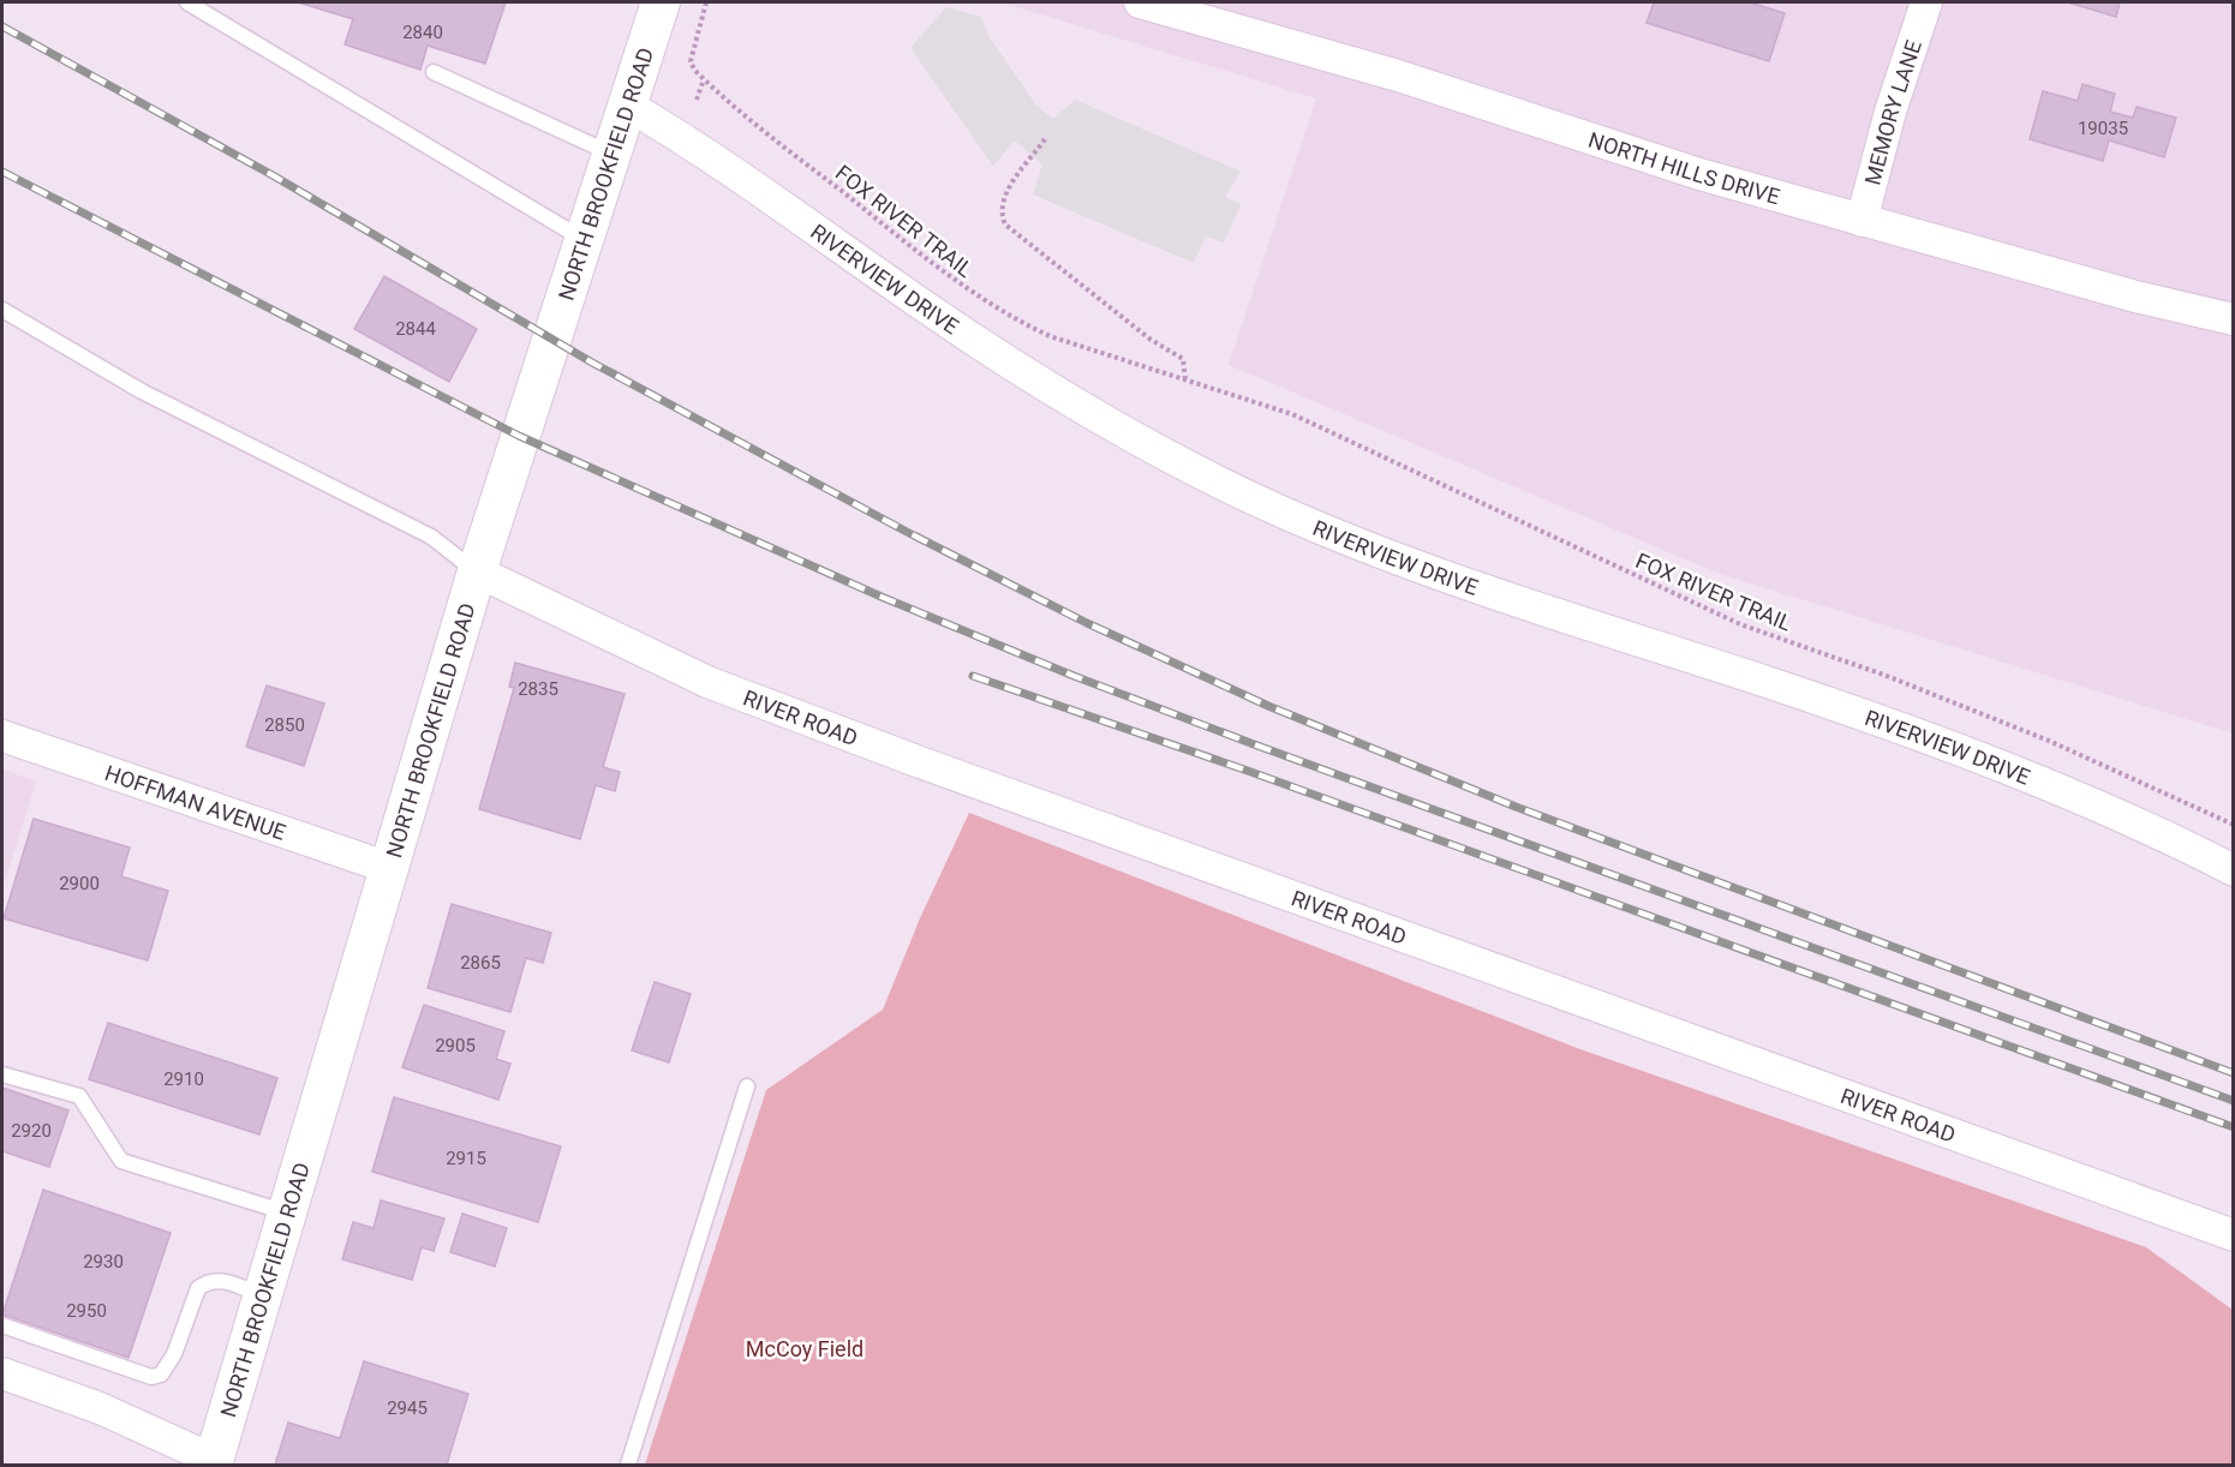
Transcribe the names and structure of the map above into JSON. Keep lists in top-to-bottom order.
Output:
{
  "streets": {
    "street": [
      "MEMORY LANE",
      "NORTH HILLS DRIVE",
      "NORTH BROOKFIELD ROAD",
      "RIVERVIEW DRIVE",
      "RIVER ROAD",
      "HOFFMAN AVENUE"
    ],
    "path": ["FOX RIVER TRAIL"]
  },
  "crossings": [
    ["MEMORY LANE", "NORTH HILLS DRIVE"],
    ["NORTH BROOKFIELD ROAD", "RIVERVIEW DRIVE"],
    ["NORTH BROOKFIELD ROAD", "RIVER ROAD"],
    ["NORTH BROOKFIELD ROAD", "HOFFMAN AVENUE"]
  ],
  "parks": ["McCoy Field"],
  "house_numbers": [
    "2840",
    "19035",
    "2844",
    "2835",
    "2850",
    "2900",
    "2865",
    "2905",
    "2910",
    "2920",
    "2915",
    "2930",
    "2950",
    "2945"
  ]
}
